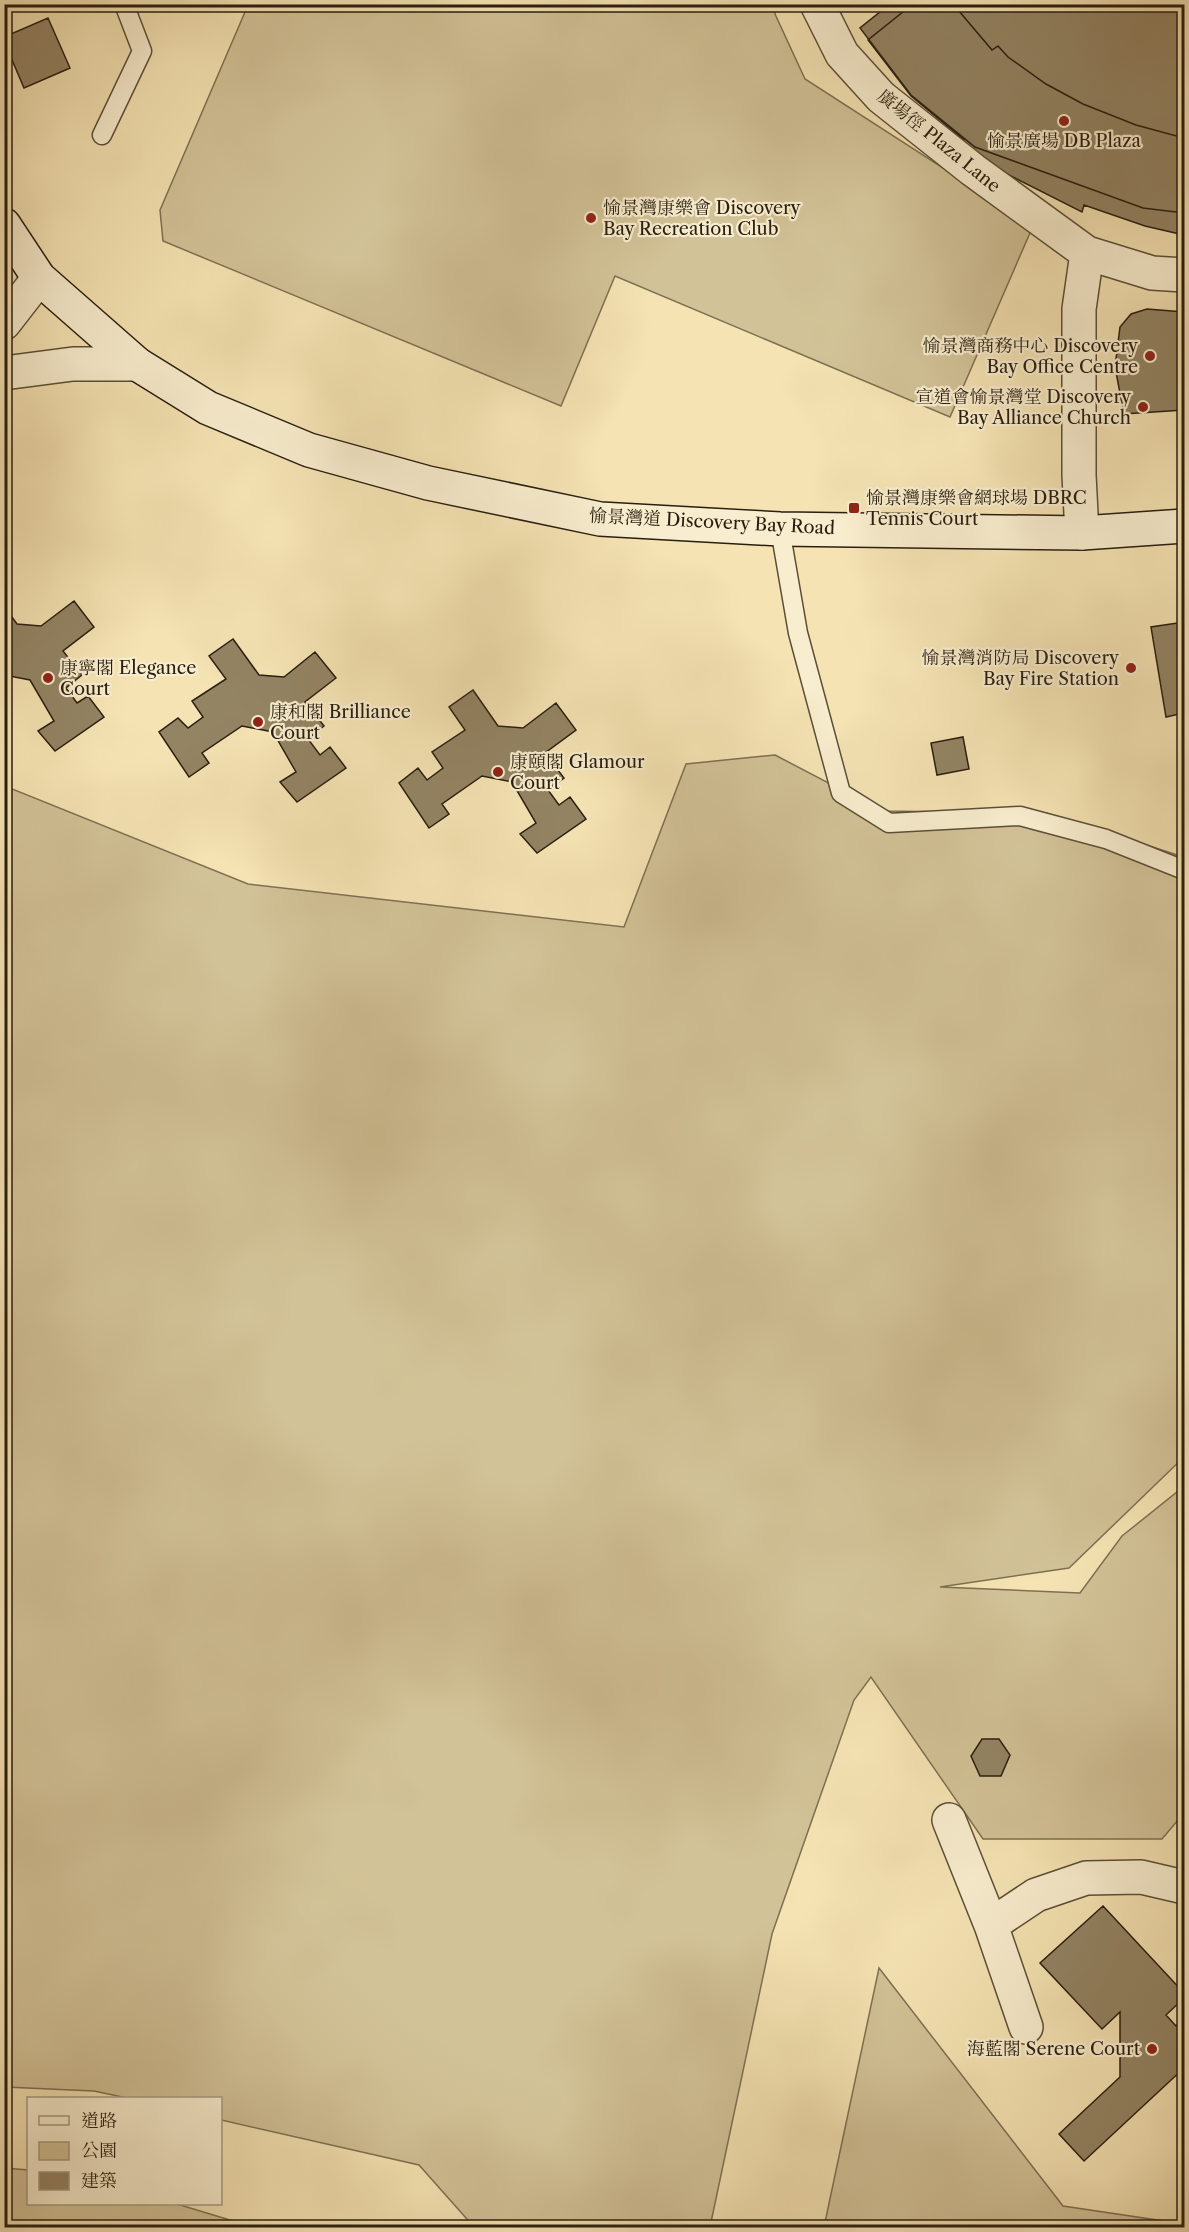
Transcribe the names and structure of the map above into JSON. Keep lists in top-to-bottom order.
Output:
{
  "streets": {
    "street": ["廣場徑 Plaza Lane", "愉景灣道 Discovery Bay Road"]
  },
  "places": {
    "other": [
      "愉景廣場 DB Plaza",
      "愉景灣康樂會 Discovery Bay Recreation Club",
      "愉景灣商務中心 Discovery Bay Office Centre",
      "宣道會愉景灣堂 Discovery Bay Alliance Church",
      "愉景灣消防局 Discovery Bay Fire Station",
      "康寧閣 Elegance Court",
      "康和閣 Brilliance Court",
      "康頤閣 Glamour Court",
      "海藍閣 Serene Court"
    ],
    "transit": ["愉景灣康樂會網球場 DBRC Tennis Court"]
  },
  "legend": ["道路", "公園", "建築"]
}
